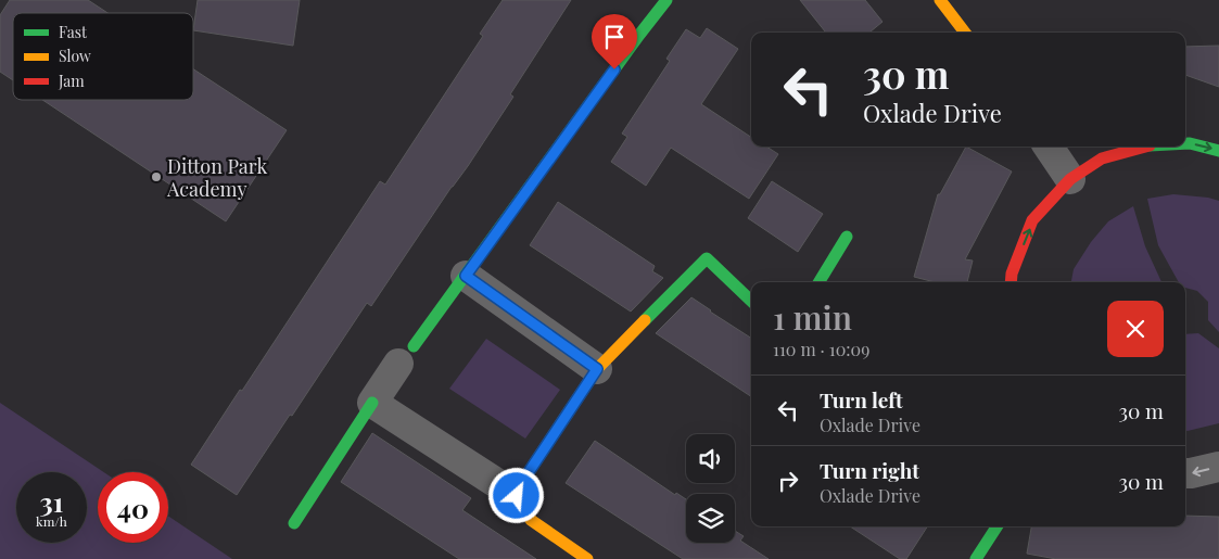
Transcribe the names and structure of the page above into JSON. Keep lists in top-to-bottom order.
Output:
{
  "places": ["Ditton Park Academy"],
  "legend": ["Fast", "Slow", "Jam"],
  "page": {
    "turn": ["30 m", "Oxlade Drive"],
    "heading": ["1 min", "110 m · 10:09"],
    "list": [
      {
        "name": "Turn left",
        "note": "Oxlade Drive",
        "value": "30 m"
      },
      {
        "name": "Turn right",
        "note": "Oxlade Drive",
        "value": "30 m"
      }
    ],
    "speed": "31 km/h",
    "limit": "40"
  }
}
